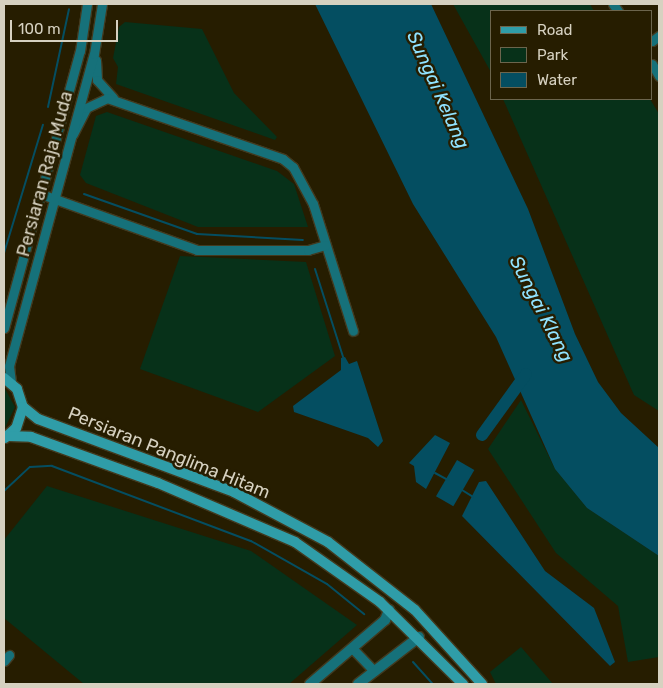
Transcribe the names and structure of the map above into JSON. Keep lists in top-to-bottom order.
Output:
{
  "streets": {
    "main road": ["Persiaran Panglima Hitam"],
    "street": ["Persiaran Raja Muda"]
  },
  "water": ["Sungai Kelang", "Sungai Klang"],
  "legend": ["Road", "Park", "Water"],
  "scale_bar": "100 m"
}
